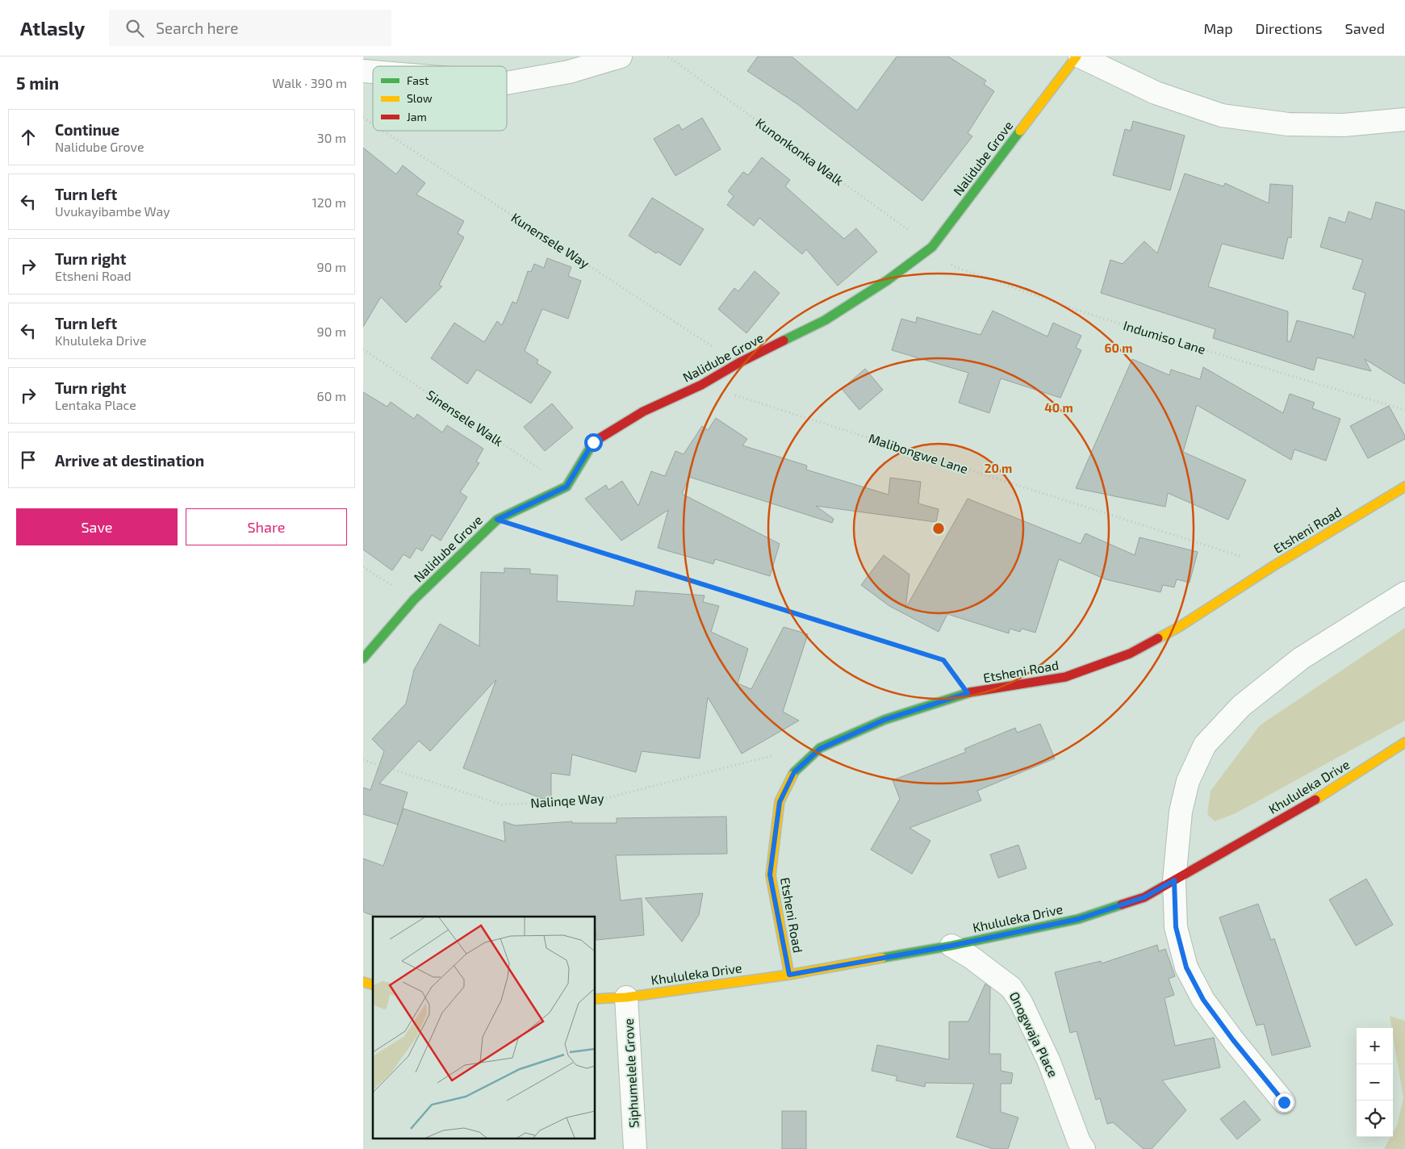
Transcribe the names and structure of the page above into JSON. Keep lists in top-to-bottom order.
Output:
{
  "streets": {
    "street": [
      "Nalidube Grove",
      "Etsheni Road",
      "Khululeka Drive",
      "Onogwaja Place",
      "Siphumelele Grove"
    ],
    "path": [
      "Kunonkonka Walk",
      "Kunensele Way",
      "Indumiso Lane",
      "Sinensele Walk",
      "Malibongwe Lane",
      "Nalinqe Way"
    ]
  },
  "crossings": [
    ["Kunonkonka Walk", "Nalidube Grove"],
    ["Kunonkonka Walk", "Indumiso Lane"],
    ["Nalidube Grove", "Kunensele Way"],
    ["Nalidube Grove", "Indumiso Lane"],
    ["Nalidube Grove", "Sinensele Walk"],
    ["Nalidube Grove", "Malibongwe Lane"],
    ["Malibongwe Lane", "Etsheni Road"],
    ["Etsheni Road", "Khululeka Drive"],
    ["Khululeka Drive", "Onogwaja Place"],
    ["Khululeka Drive", "Siphumelele Grove"]
  ],
  "legend": ["Fast", "Slow", "Jam"],
  "page": {
    "header": "Atlasly",
    "search": "Search here",
    "nav": ["Map", "Directions", "Saved"],
    "heading": ["5 min", "Walk · 390 m"],
    "list": [
      ["Continue", "Nalidube Grove", "30 m"],
      ["Turn left", "Uvukayibambe Way", "120 m"],
      ["Turn right", "Etsheni Road", "90 m"],
      ["Turn left", "Khululeka Drive", "90 m"],
      ["Turn right", "Lentaka Place", "60 m"],
      "Arrive at destination"
    ],
    "buttons": ["Save", "Share"],
    "map_buttons": ["+", "−"]
  },
  "rings": ["60 m", "40 m", "20 m"]
}
